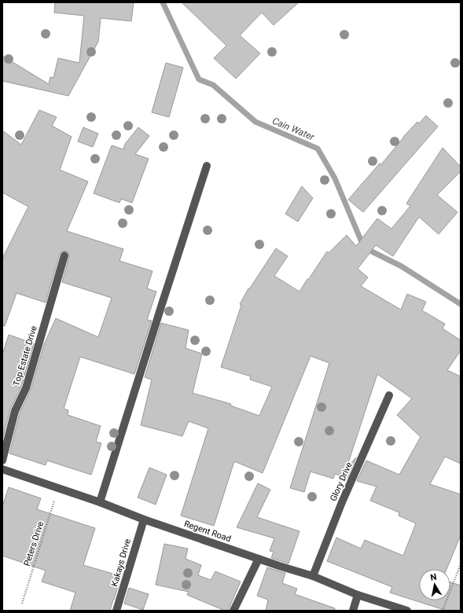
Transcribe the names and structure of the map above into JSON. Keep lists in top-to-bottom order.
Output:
{
  "streets": {
    "street": [
      "Top Estate Drive",
      "Glory Drive",
      "Regent Road",
      "Kakays Drive"
    ],
    "path": ["Peters Drive"]
  },
  "crossings": [
    ["Glory Drive", "Regent Road"],
    ["Regent Road", "Peters Drive"],
    ["Regent Road", "Kakays Drive"]
  ],
  "water": ["Cain Water"],
  "north": "top"
}
